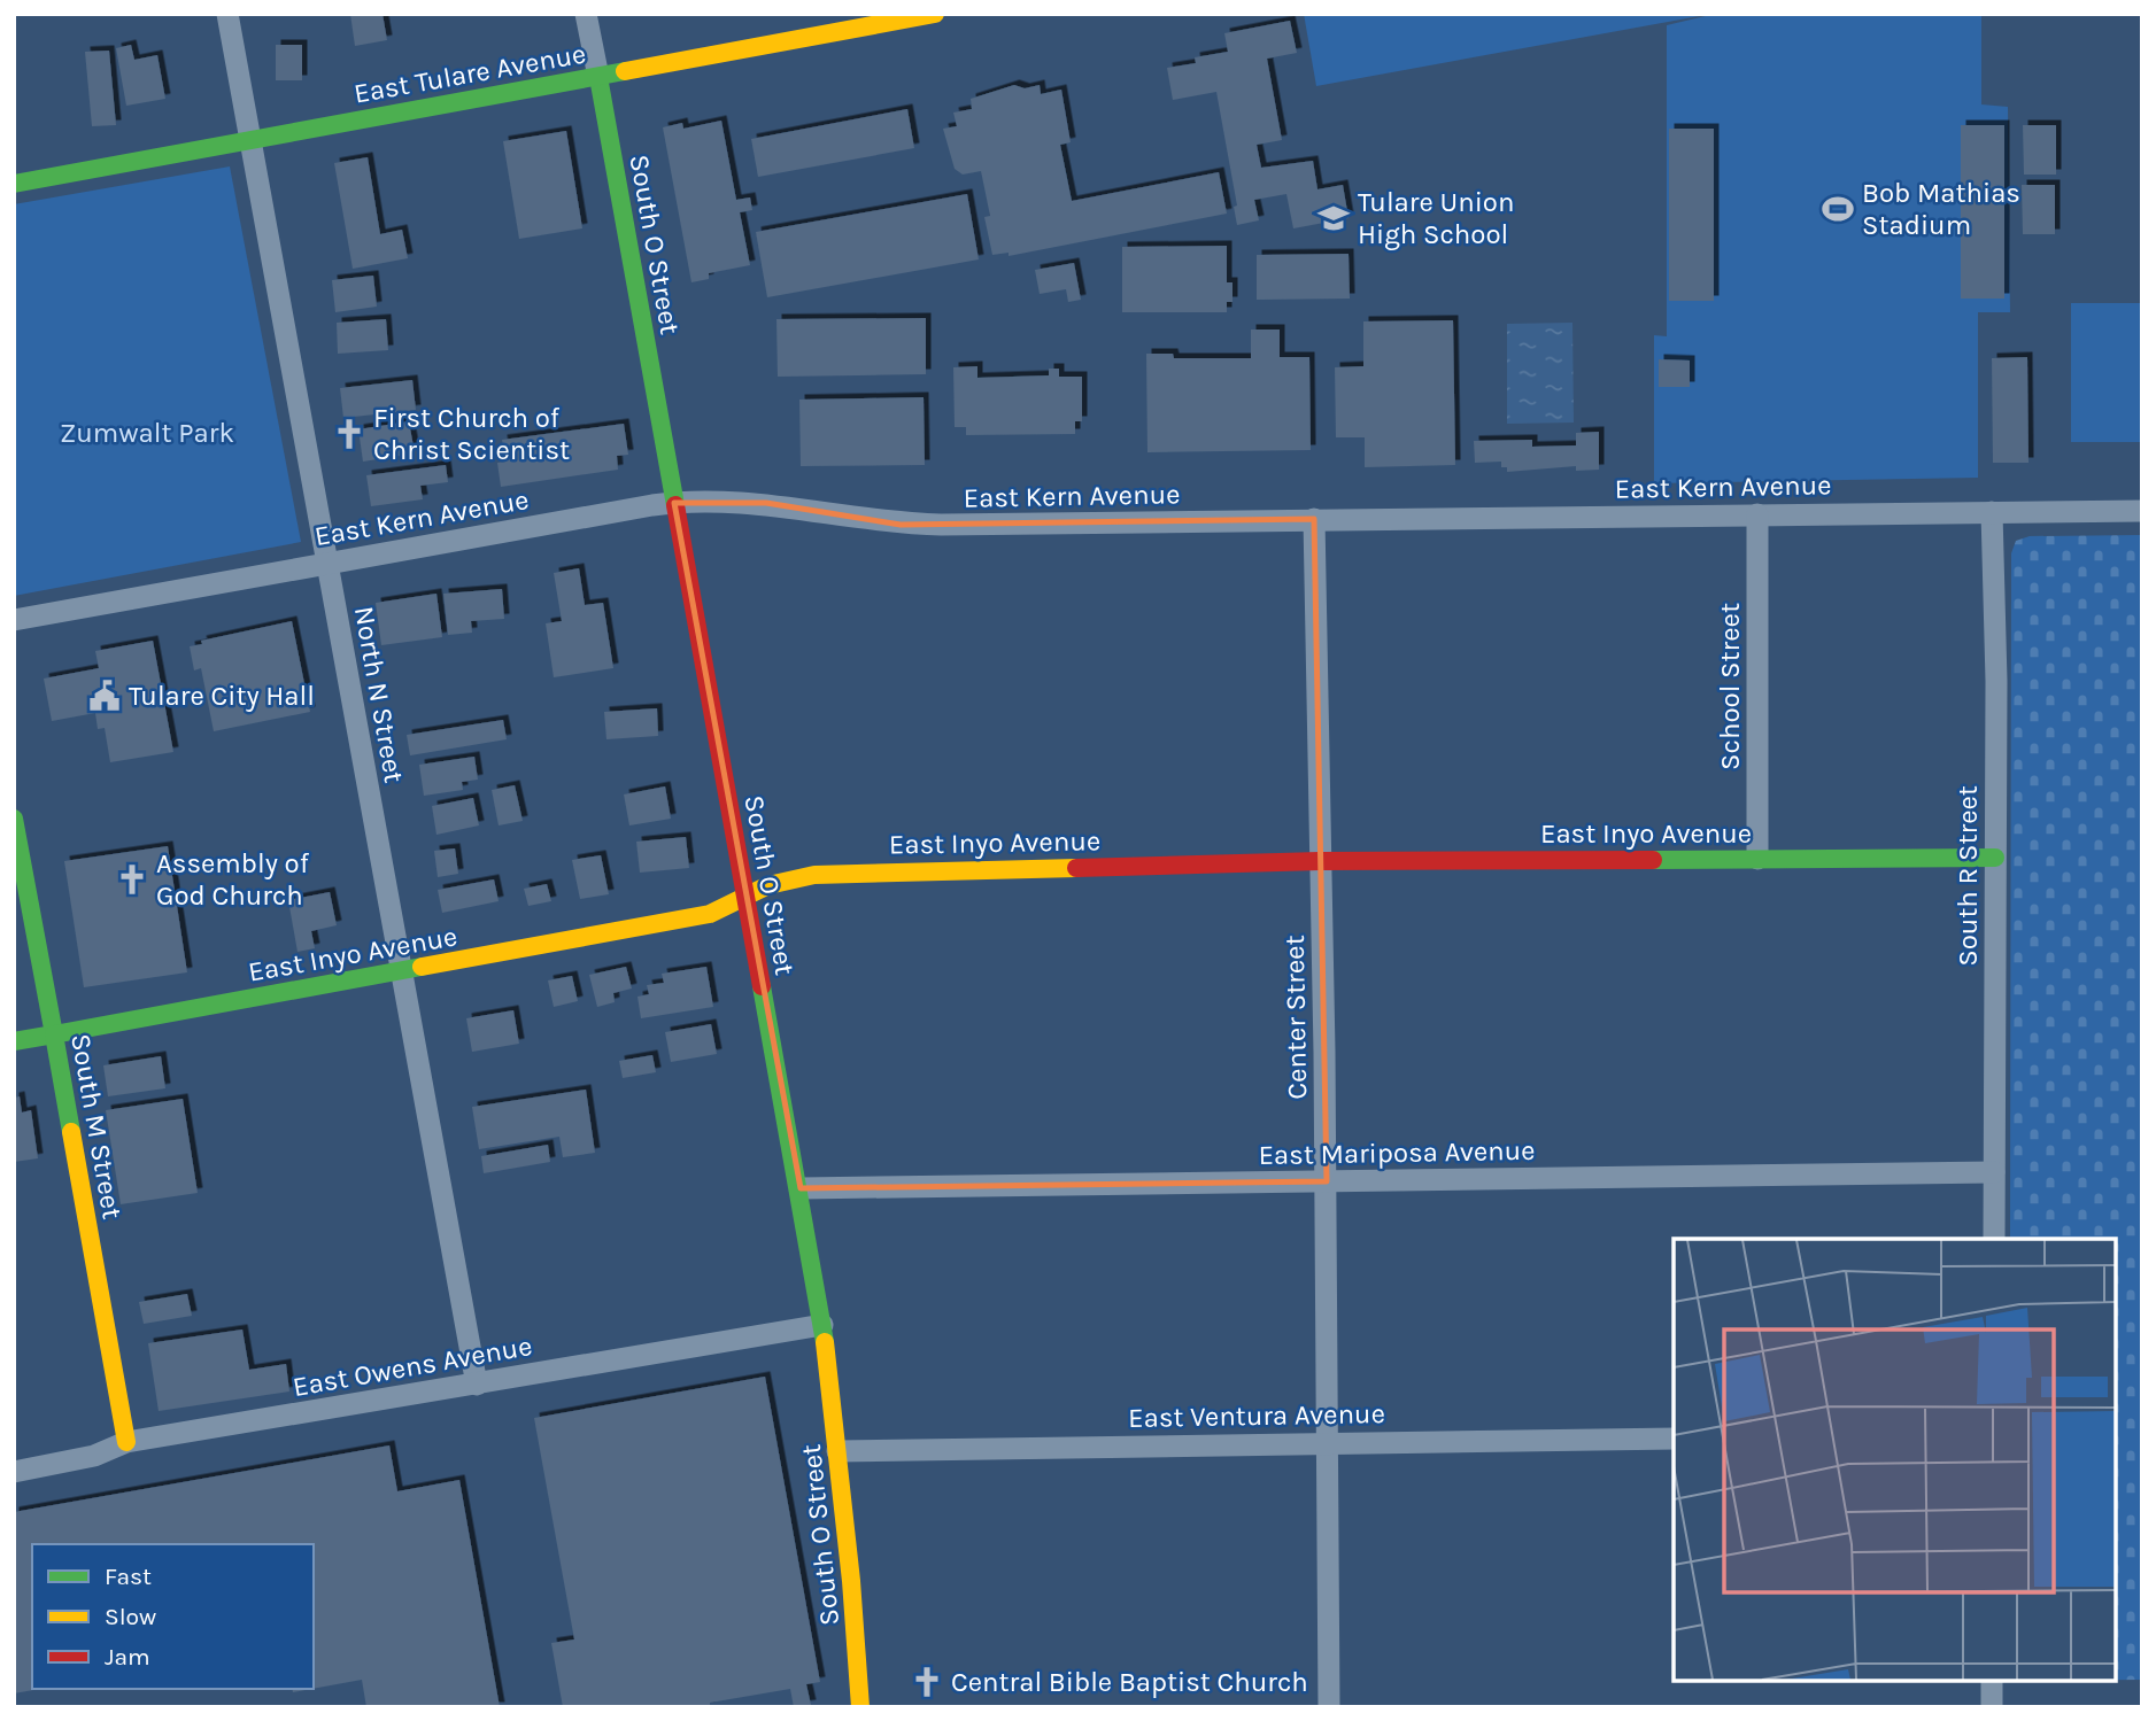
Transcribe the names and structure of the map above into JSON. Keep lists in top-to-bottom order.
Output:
{
  "streets": {
    "main road": [
      "East Tulare Avenue",
      "South O Street",
      "East Inyo Avenue",
      "South M Street"
    ],
    "street": [
      "East Kern Avenue",
      "School Street",
      "North N Street",
      "South R Street",
      "Center Street",
      "East Mariposa Avenue",
      "East Owens Avenue",
      "East Ventura Avenue"
    ]
  },
  "crossings": [
    ["East Tulare Avenue", "South O Street"],
    ["East Tulare Avenue", "North N Street"],
    ["South O Street", "East Kern Avenue"],
    ["South O Street", "East Inyo Avenue"],
    ["South O Street", "East Mariposa Avenue"],
    ["South O Street", "East Owens Avenue"],
    ["South O Street", "East Ventura Avenue"],
    ["East Kern Avenue", "School Street"],
    ["East Kern Avenue", "North N Street"],
    ["East Kern Avenue", "South R Street"],
    ["East Kern Avenue", "Center Street"],
    ["School Street", "East Inyo Avenue"],
    ["North N Street", "East Inyo Avenue"],
    ["North N Street", "East Owens Avenue"],
    ["East Inyo Avenue", "South R Street"],
    ["East Inyo Avenue", "Center Street"],
    ["East Inyo Avenue", "South M Street"],
    ["South R Street", "East Mariposa Avenue"],
    ["Center Street", "East Mariposa Avenue"],
    ["Center Street", "East Ventura Avenue"],
    ["South M Street", "East Owens Avenue"]
  ],
  "parks": ["Zumwalt Park"],
  "places": {
    "sports": ["Bob Mathias Stadium"],
    "school or university": ["Tulare Union High School"],
    "church": ["First Church of Christ Scientist", "Assembly of God Church", "Central Bible Baptist Church"],
    "public building": ["Tulare City Hall"]
  },
  "legend": ["Fast", "Slow", "Jam"]
}
